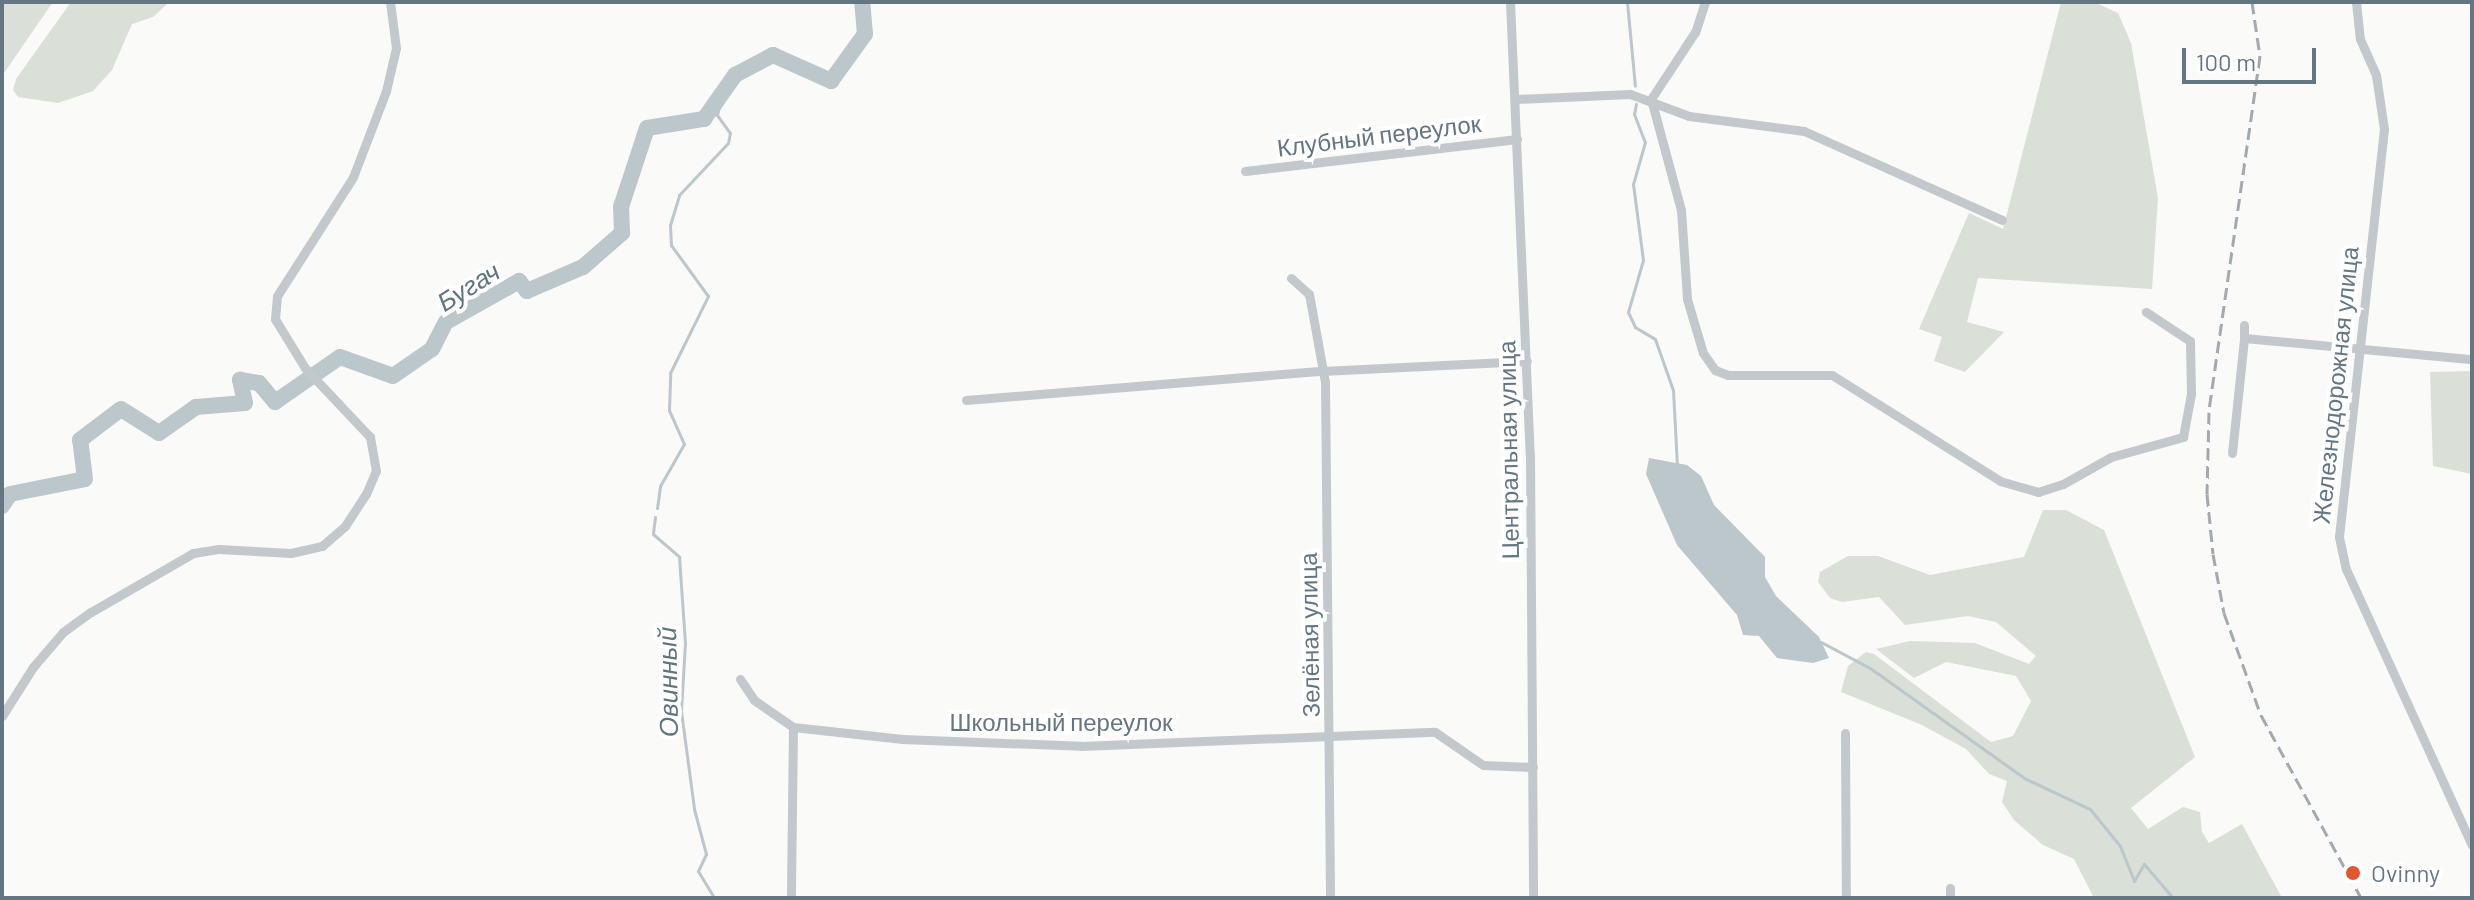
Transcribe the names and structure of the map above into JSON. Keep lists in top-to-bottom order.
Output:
{
  "streets": {
    "street": [
      "Клубный переулок",
      "Железнодорожная улица",
      "Центральная улица",
      "Зелёная улица",
      "Школьный переулок"
    ]
  },
  "crossings": [
    ["Клубный переулок", "Центральная улица"],
    ["Центральная улица", "Школьный переулок"],
    ["Зелёная улица", "Школьный переулок"]
  ],
  "water": ["Бугач", "Овинный"],
  "places": ["Ovinny"],
  "scale_bar": "100 m"
}
